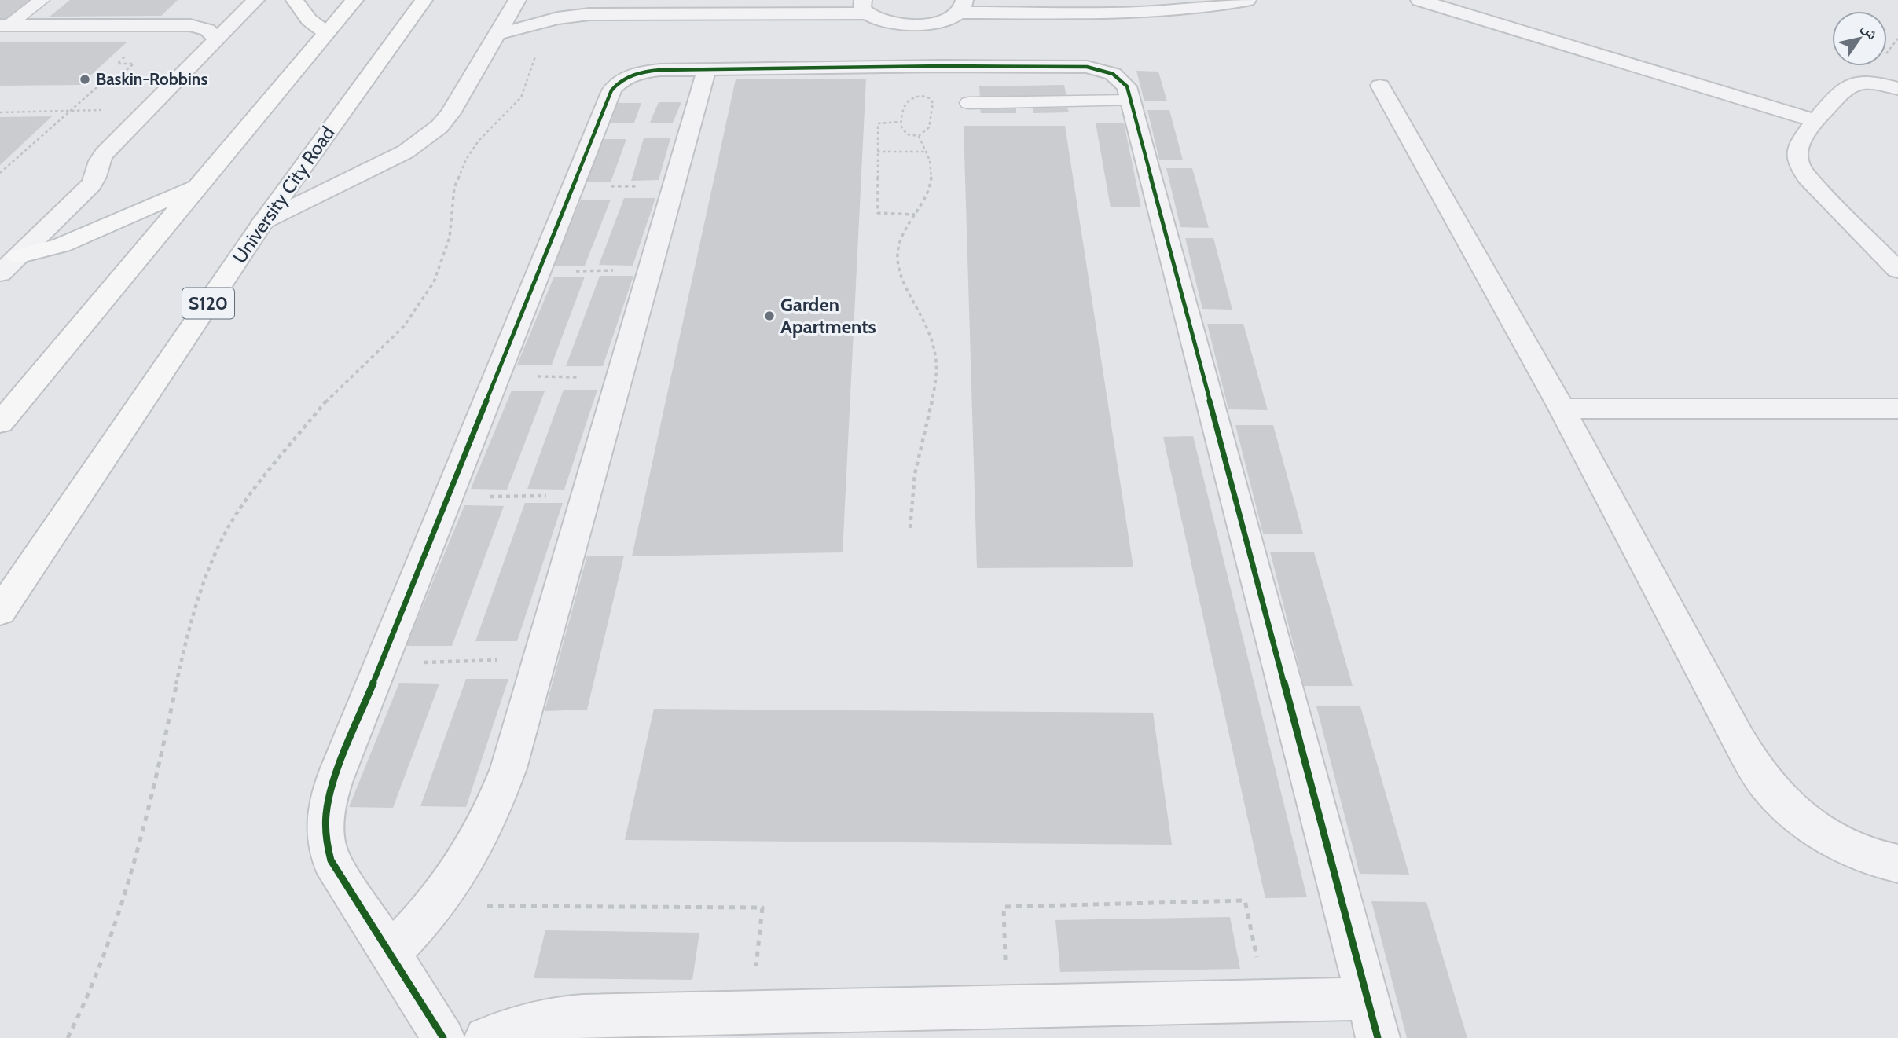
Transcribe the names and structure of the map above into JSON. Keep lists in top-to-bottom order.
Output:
{
  "streets": {
    "main road": ["University City Road", "S120"]
  },
  "places": ["Baskin-Robbins", "Garden Apartments"],
  "north": "top right"
}
